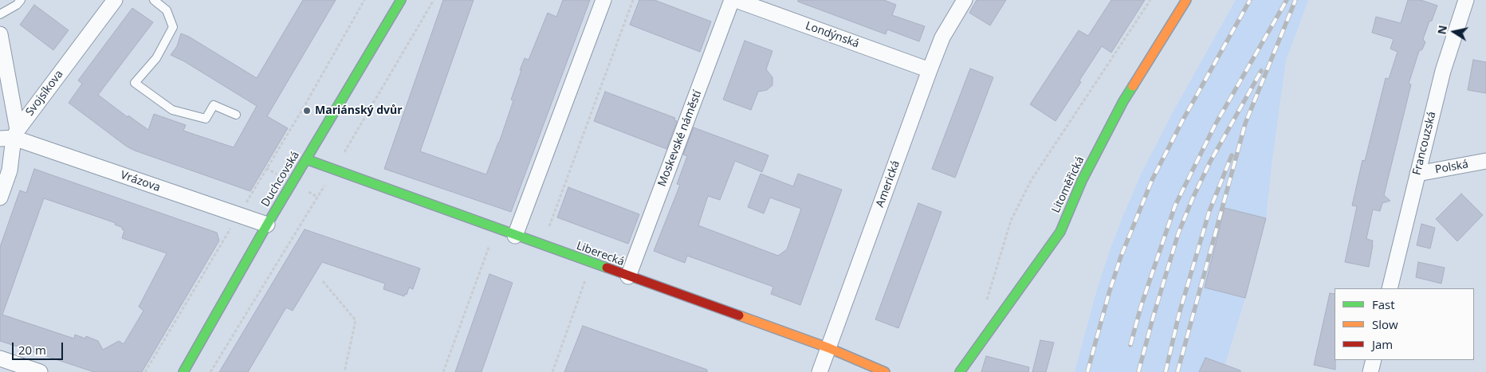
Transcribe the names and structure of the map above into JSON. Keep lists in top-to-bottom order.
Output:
{
  "streets": {
    "street": [
      "Londýnská",
      "Svojsíkova",
      "Moskevské náměstí",
      "Francouzská",
      "Polská",
      "Duchcovská",
      "Vrázova",
      "Americká",
      "Litoměřická",
      "Liberecká"
    ]
  },
  "crossings": [
    ["Londýnská", "Americká"],
    ["Svojsíkova", "Vrázova"],
    ["Moskevské náměstí", "Liberecká"],
    ["Francouzská", "Polská"],
    ["Duchcovská", "Vrázova"],
    ["Duchcovská", "Liberecká"],
    ["Americká", "Liberecká"]
  ],
  "places": ["Mariánský dvůr"],
  "legend": ["Fast", "Slow", "Jam"],
  "scale_bar": "20 m",
  "north": "left"
}
